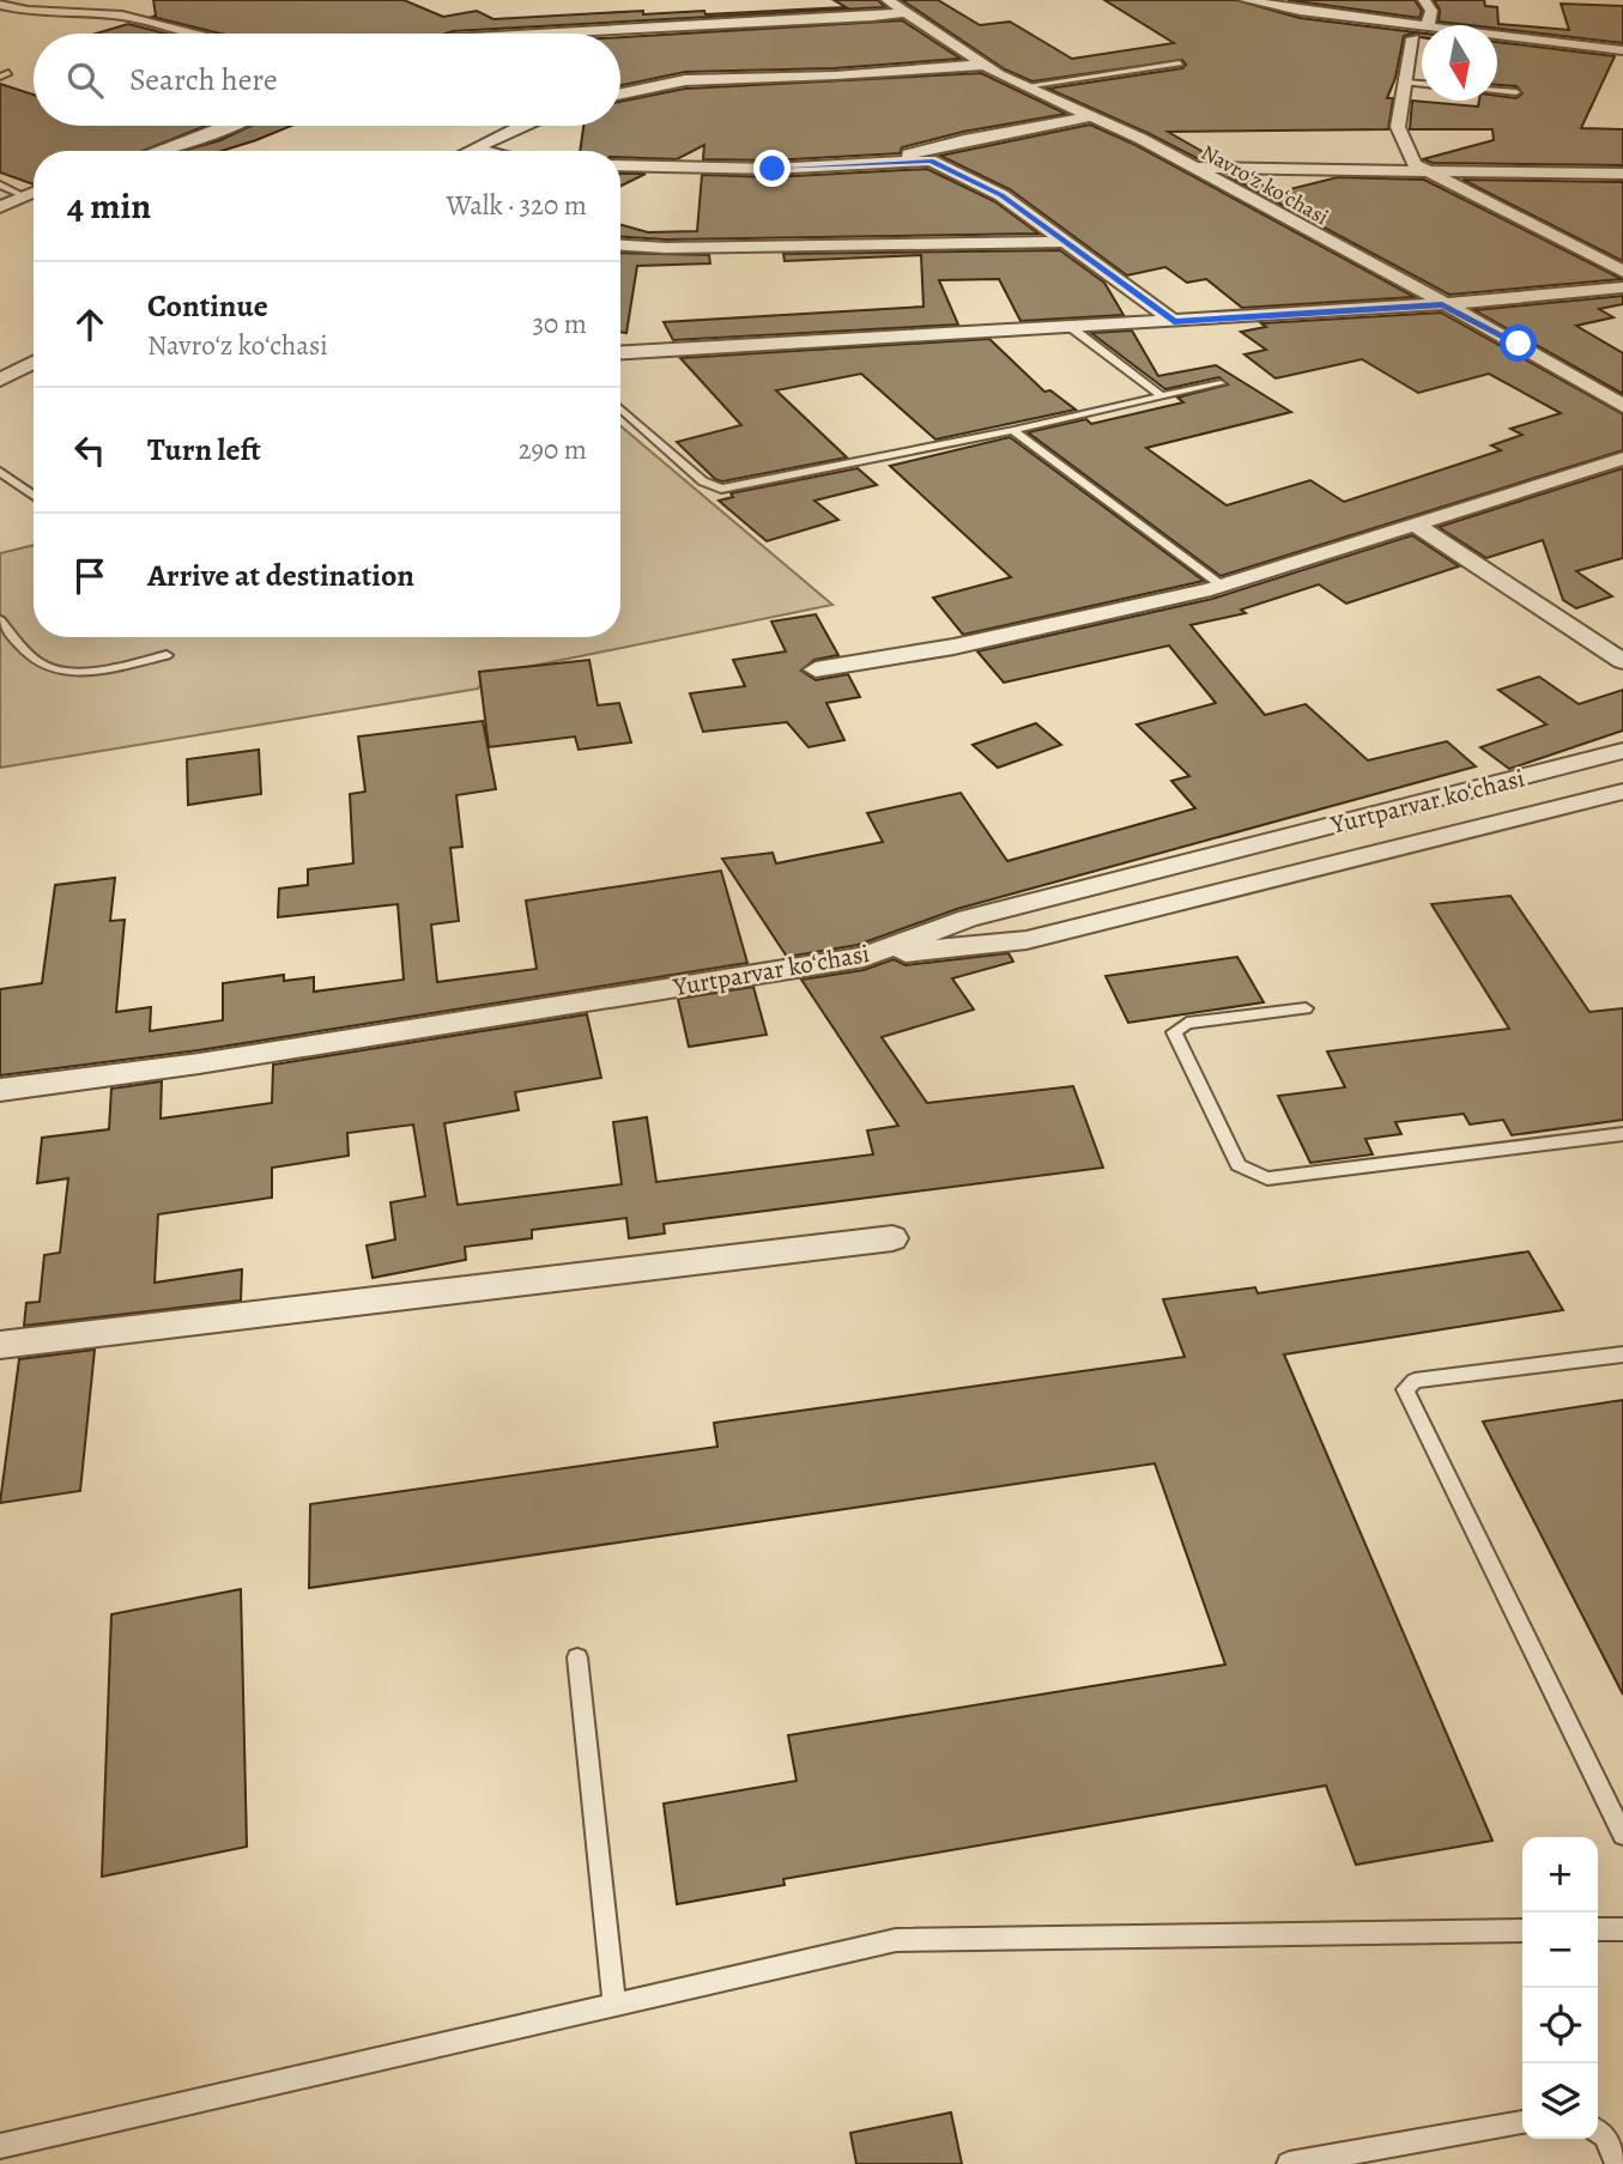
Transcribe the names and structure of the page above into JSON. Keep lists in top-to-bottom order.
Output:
{
  "streets": {
    "street": ["Navroʻz koʻchasi", "Yurtparvar koʻchasi"]
  },
  "north": "bottom",
  "page": {
    "search": "Search here",
    "heading": ["4 min", "Walk · 320 m"],
    "list": [
      ["Continue", "Navroʻz koʻchasi", "30 m"],
      ["Turn left", "290 m"],
      "Arrive at destination"
    ],
    "map_buttons": ["+", "−"]
  }
}
